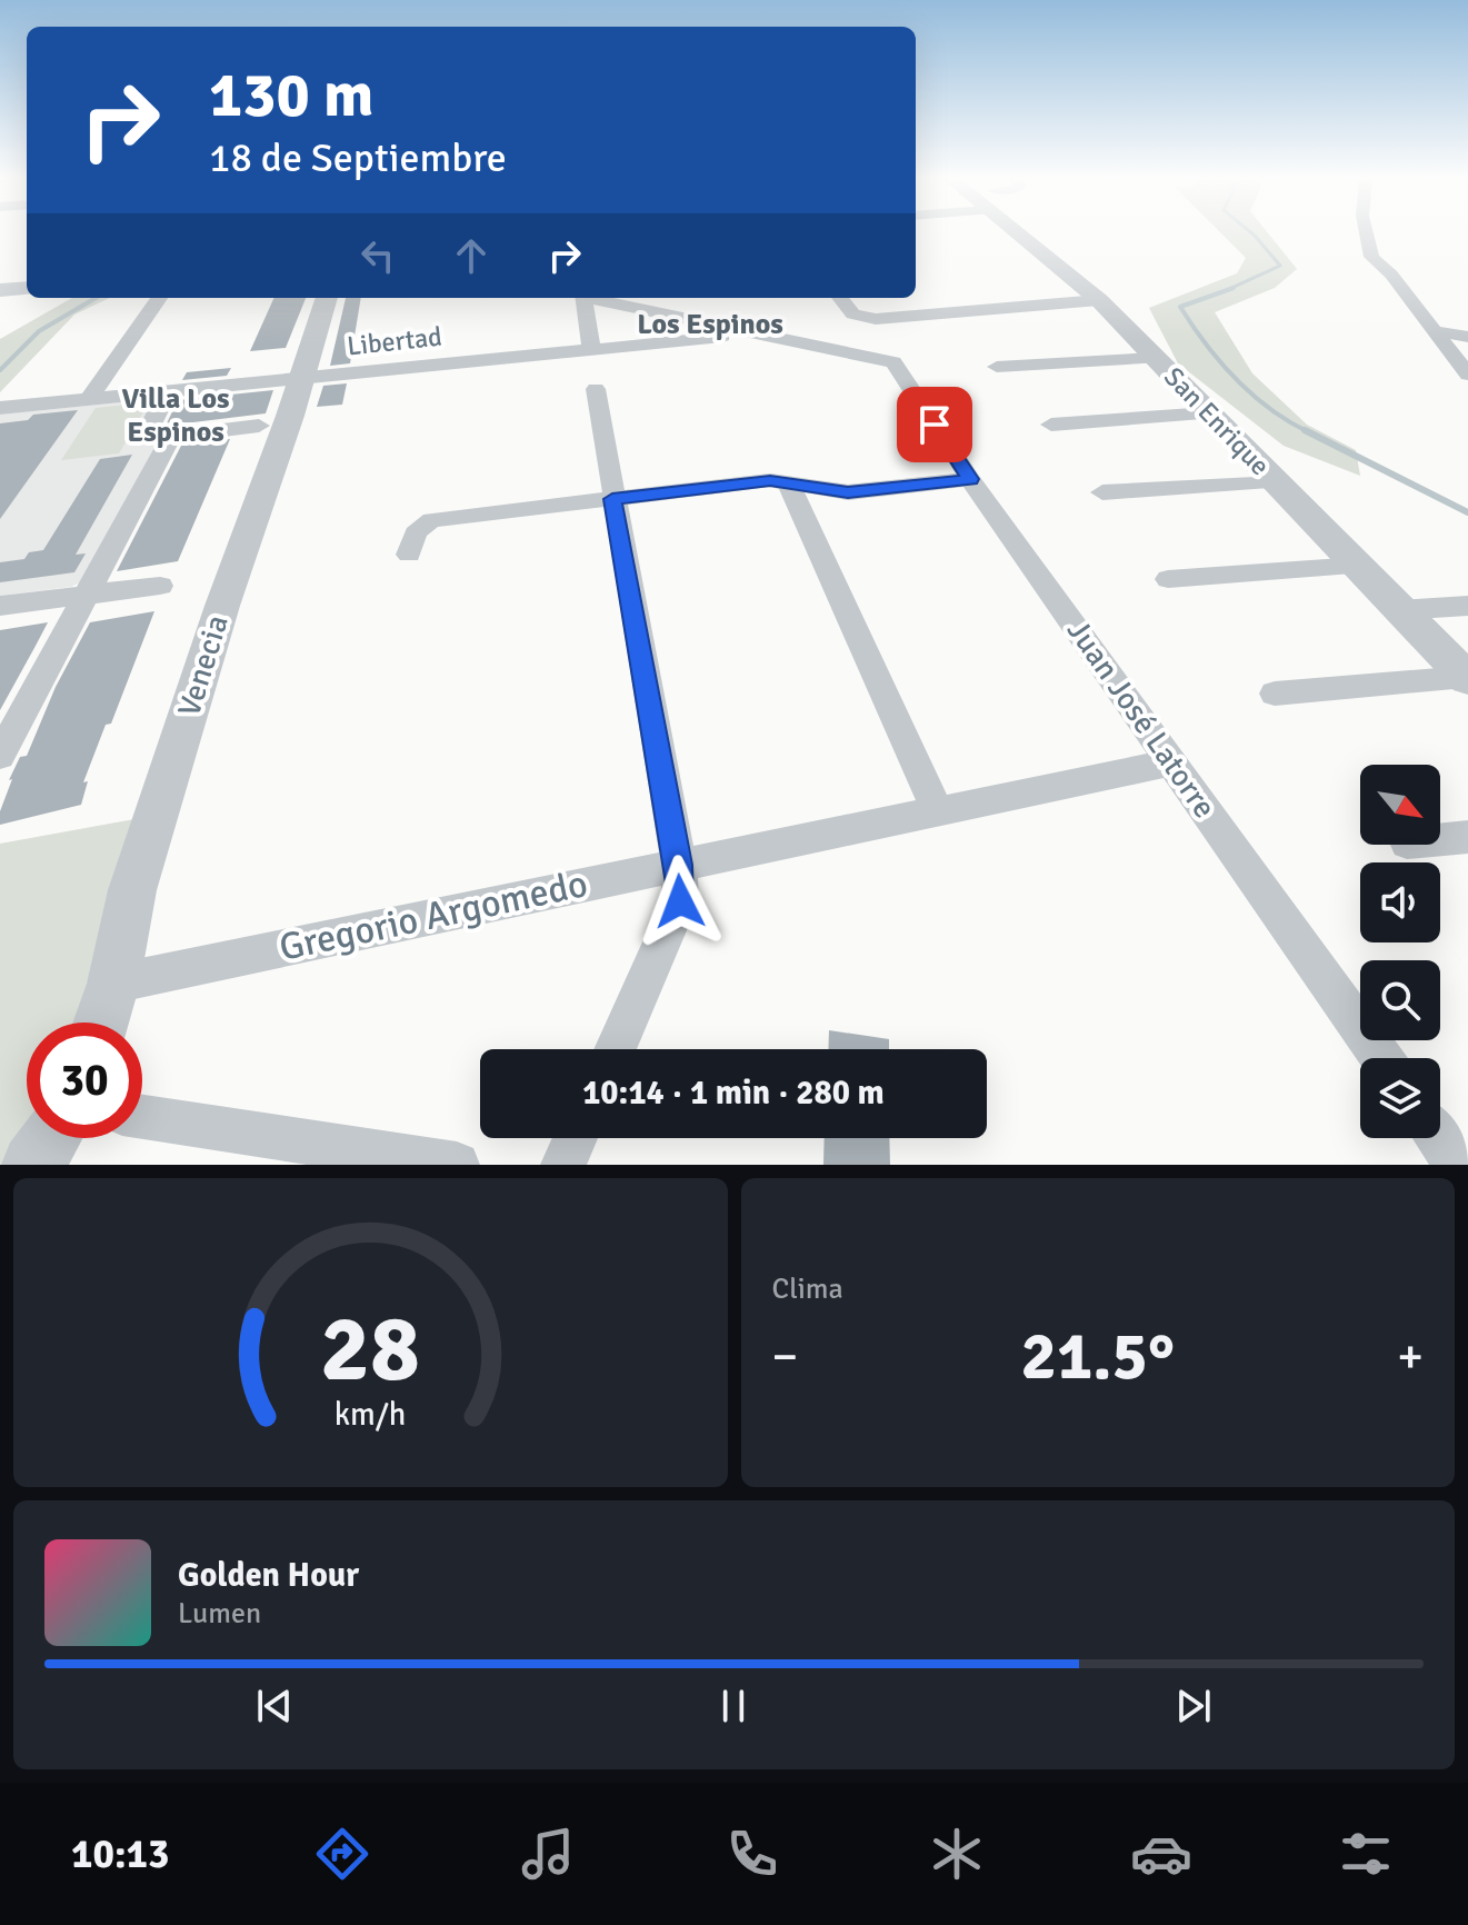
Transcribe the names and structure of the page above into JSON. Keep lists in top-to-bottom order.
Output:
{
  "streets": {
    "street": [
      "Libertad",
      "San Enrique",
      "Venecia",
      "Juan José Latorre",
      "Gregorio Argomedo"
    ]
  },
  "crossings": [
    ["Libertad", "Venecia"],
    ["Libertad", "Juan José Latorre"],
    ["Venecia", "Gregorio Argomedo"],
    ["Juan José Latorre", "Gregorio Argomedo"]
  ],
  "districts": ["Los Espinos", "Villa Los Espinos"],
  "north": "bottom right",
  "page": {
    "turn": ["130 m", "18 de Septiembre"],
    "limit": "30",
    "trip": "10:14 · 1 min · 280 m",
    "tile": "Clima",
    "heat": ["−", "21.5°", "+"],
    "song": ["Golden Hour", "Lumen"],
    "tabs": "10:13",
    "gauge": ["28", "km/h"]
  }
}
